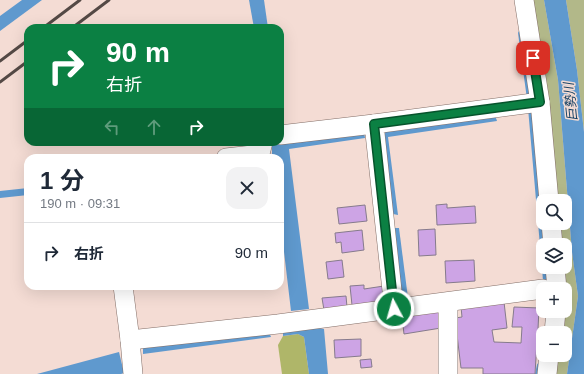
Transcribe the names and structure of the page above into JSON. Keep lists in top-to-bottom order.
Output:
{
  "water": ["巨勢川"],
  "page": {
    "turn": ["90 m", "右折"],
    "heading": ["1 分", "190 m · 09:31"],
    "map_buttons": ["+", "−"],
    "list": [
      {
        "name": "右折",
        "value": "90 m"
      }
    ]
  }
}
